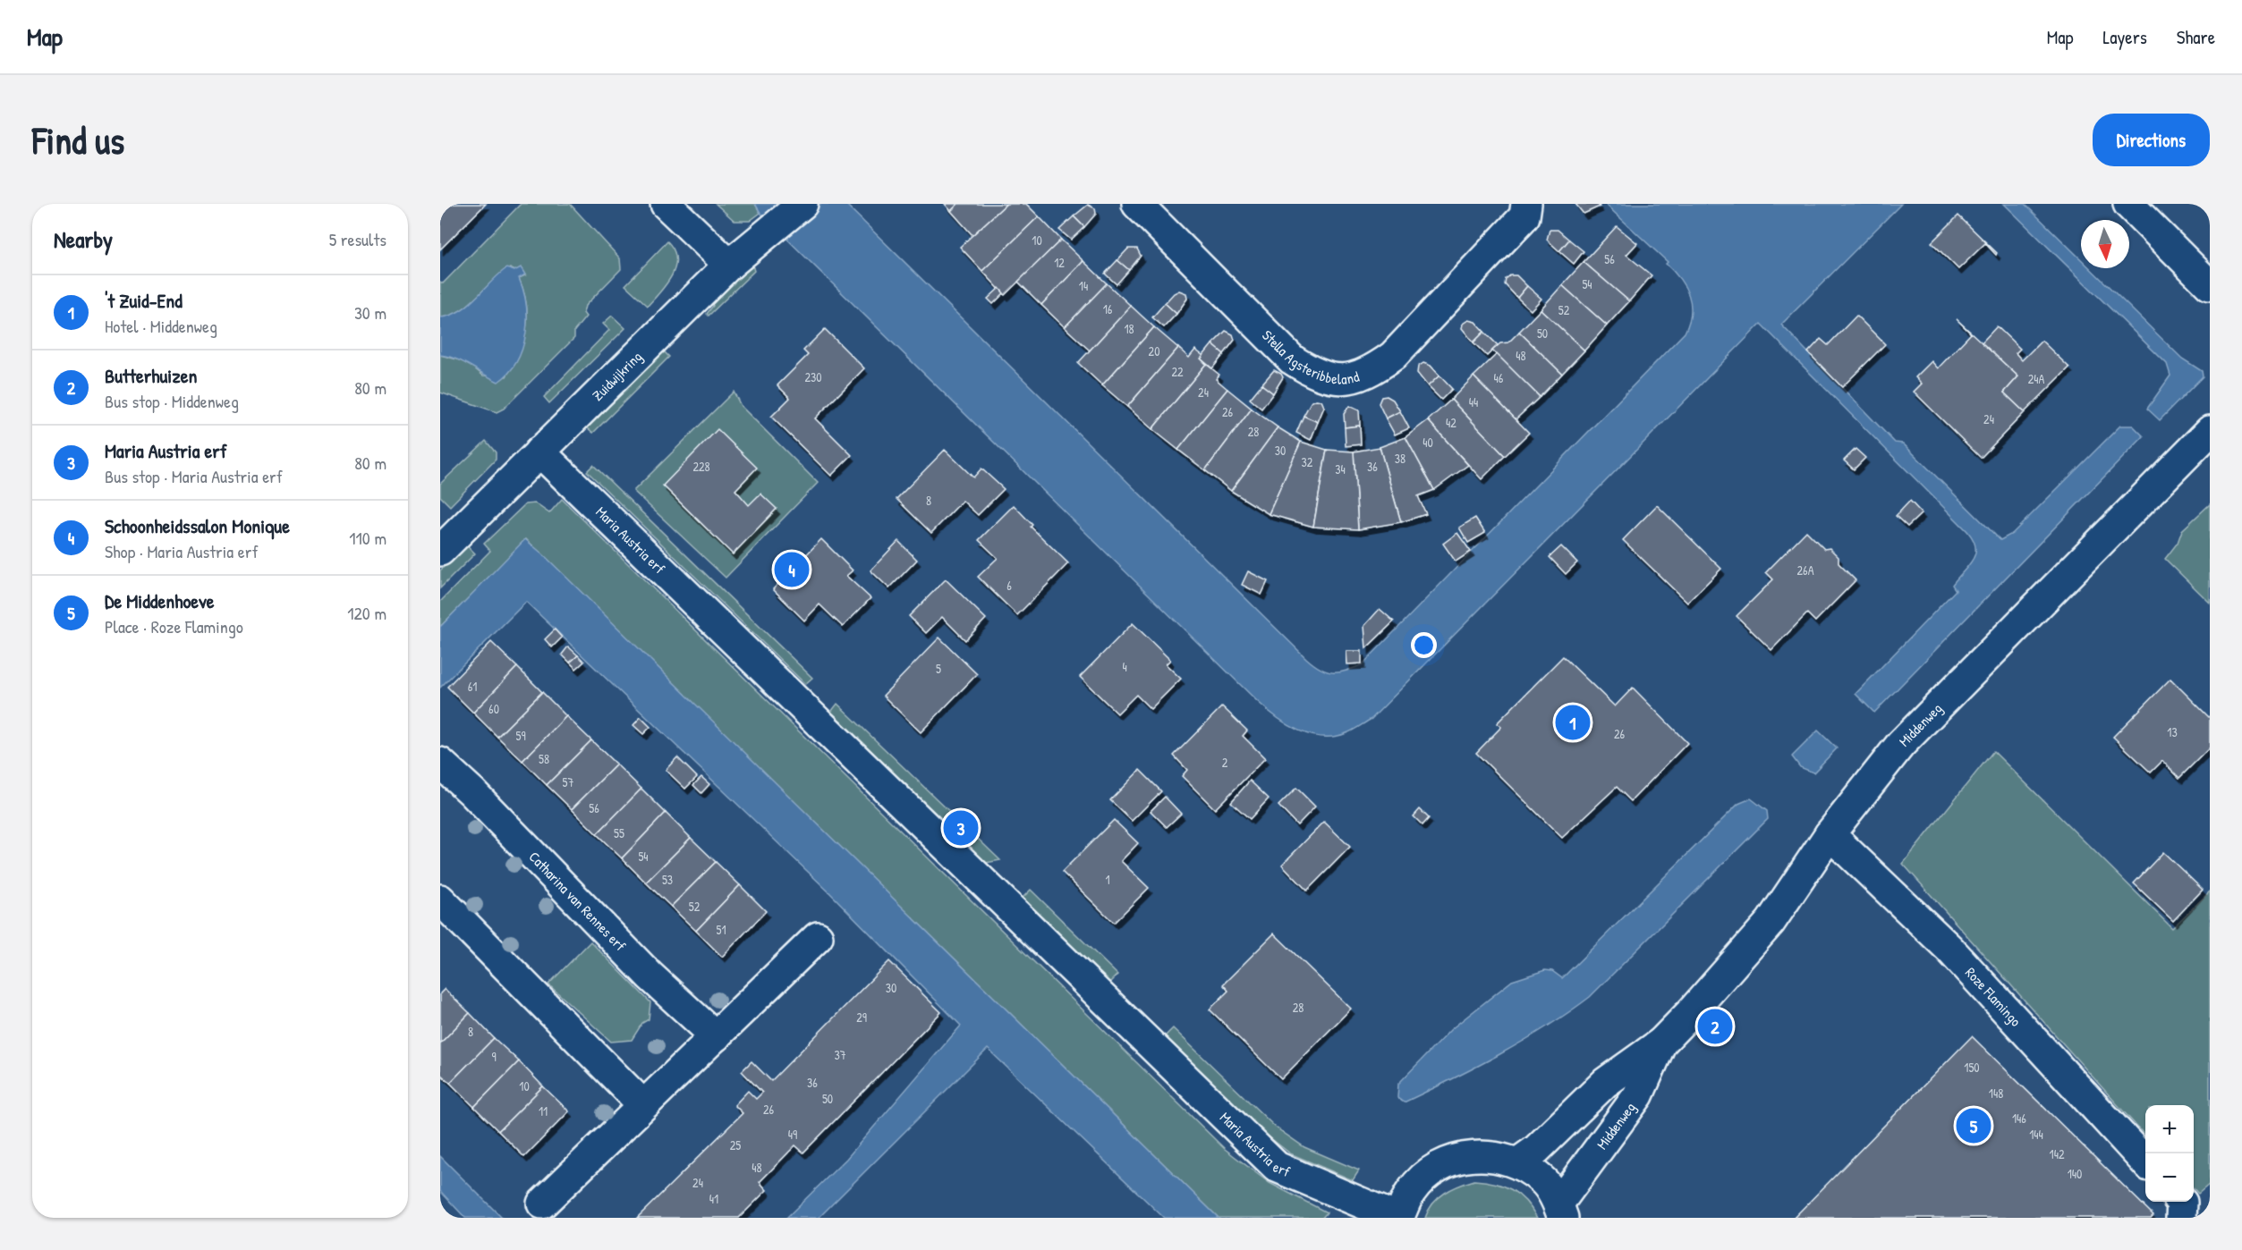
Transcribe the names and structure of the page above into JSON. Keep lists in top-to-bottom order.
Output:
{
  "streets": {
    "street": [
      "Stella Agsteribbeland",
      "Zuidwijkring",
      "Maria Austria erf",
      "Middenweg",
      "Catharina van Rennes erf",
      "Roze Flamingo"
    ]
  },
  "crossings": [
    ["Zuidwijkring", "Maria Austria erf"],
    ["Middenweg", "Roze Flamingo"]
  ],
  "house_numbers": [
    "10",
    "56",
    "12",
    "54",
    "14",
    "16",
    "52",
    "18",
    "50",
    "20",
    "48",
    "22",
    "230",
    "46",
    "24A",
    "24",
    "44",
    "26",
    "24",
    "42",
    "28",
    "40",
    "30",
    "38",
    "32",
    "228",
    "36",
    "34",
    "8",
    "26A",
    "6",
    "4",
    "5",
    "61",
    "60",
    "13",
    "26",
    "59",
    "58",
    "2",
    "57",
    "56",
    "55",
    "54",
    "53",
    "1",
    "52",
    "51",
    "30",
    "28",
    "29",
    "8",
    "37",
    "9",
    "150",
    "36",
    "10",
    "148",
    "50",
    "26",
    "11",
    "146",
    "49",
    "144",
    "25",
    "142",
    "48",
    "140",
    "24",
    "41"
  ],
  "north": "bottom",
  "page": {
    "header": "Map",
    "nav": ["Map", "Layers", "Share"],
    "buttons": "Directions",
    "title": "Find us",
    "heading": ["Nearby", "5 results"],
    "list": [
      {
        "mark": "1",
        "name": "'t Zuid-End",
        "note": "Hotel · Middenweg",
        "value": "30 m"
      },
      {
        "mark": "2",
        "name": "Butterhuizen",
        "note": "Bus stop · Middenweg",
        "value": "80 m"
      },
      {
        "mark": "3",
        "name": "Maria Austria erf",
        "note": "Bus stop · Maria Austria erf",
        "value": "80 m"
      },
      {
        "mark": "4",
        "name": "Schoonheidssalon Monique",
        "note": "Shop · Maria Austria erf",
        "value": "110 m"
      },
      {
        "mark": "5",
        "name": "De Middenhoeve",
        "note": "Place · Roze Flamingo",
        "value": "120 m"
      }
    ],
    "pins": [
      "4",
      "1",
      "3",
      "2",
      "5"
    ],
    "map_buttons": ["+", "−"]
  }
}
